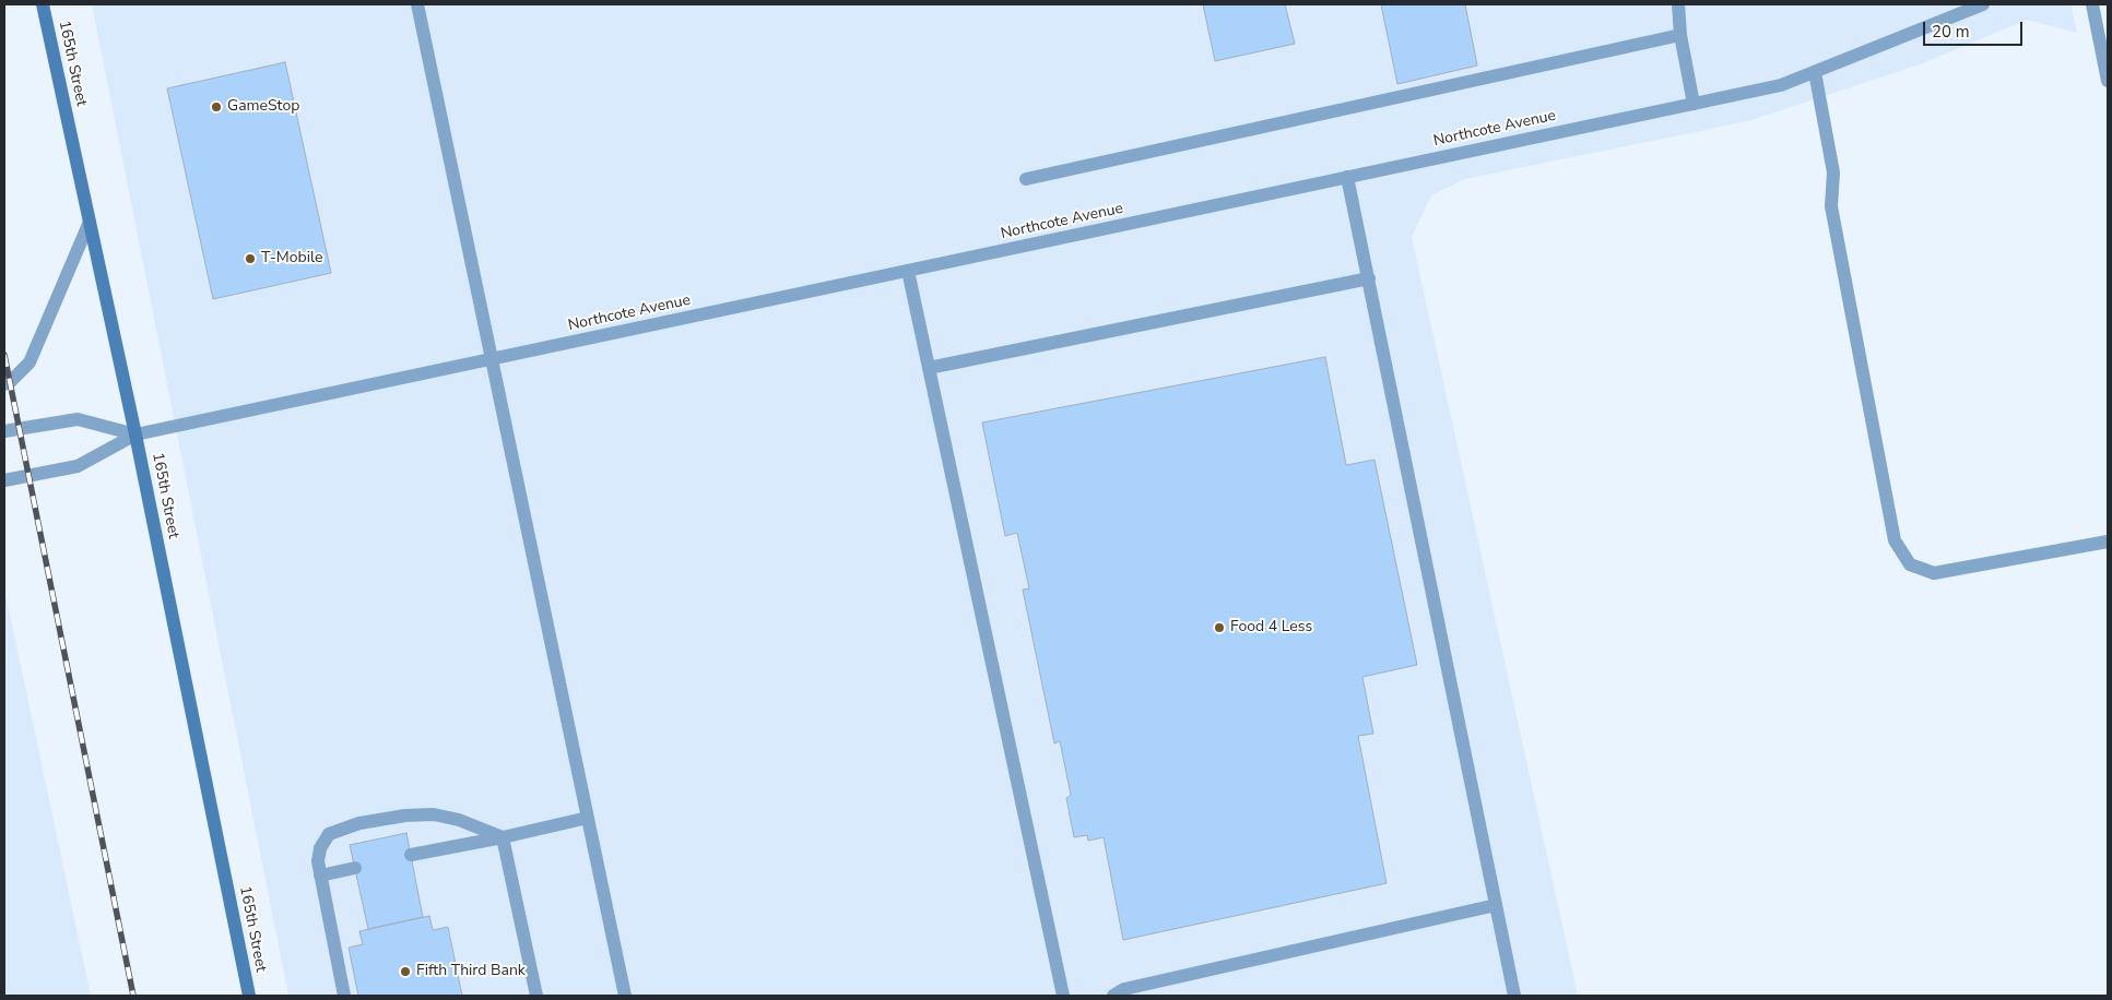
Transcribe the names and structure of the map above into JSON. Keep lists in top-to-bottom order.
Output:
{
  "streets": {
    "main road": ["165th Street"],
    "street": ["Northcote Avenue"]
  },
  "crossings": [
    ["165th Street", "Northcote Avenue"]
  ],
  "places": [
    "GameStop",
    "T-Mobile",
    "Food 4 Less",
    "Fifth Third Bank"
  ],
  "scale_bar": "20 m"
}
